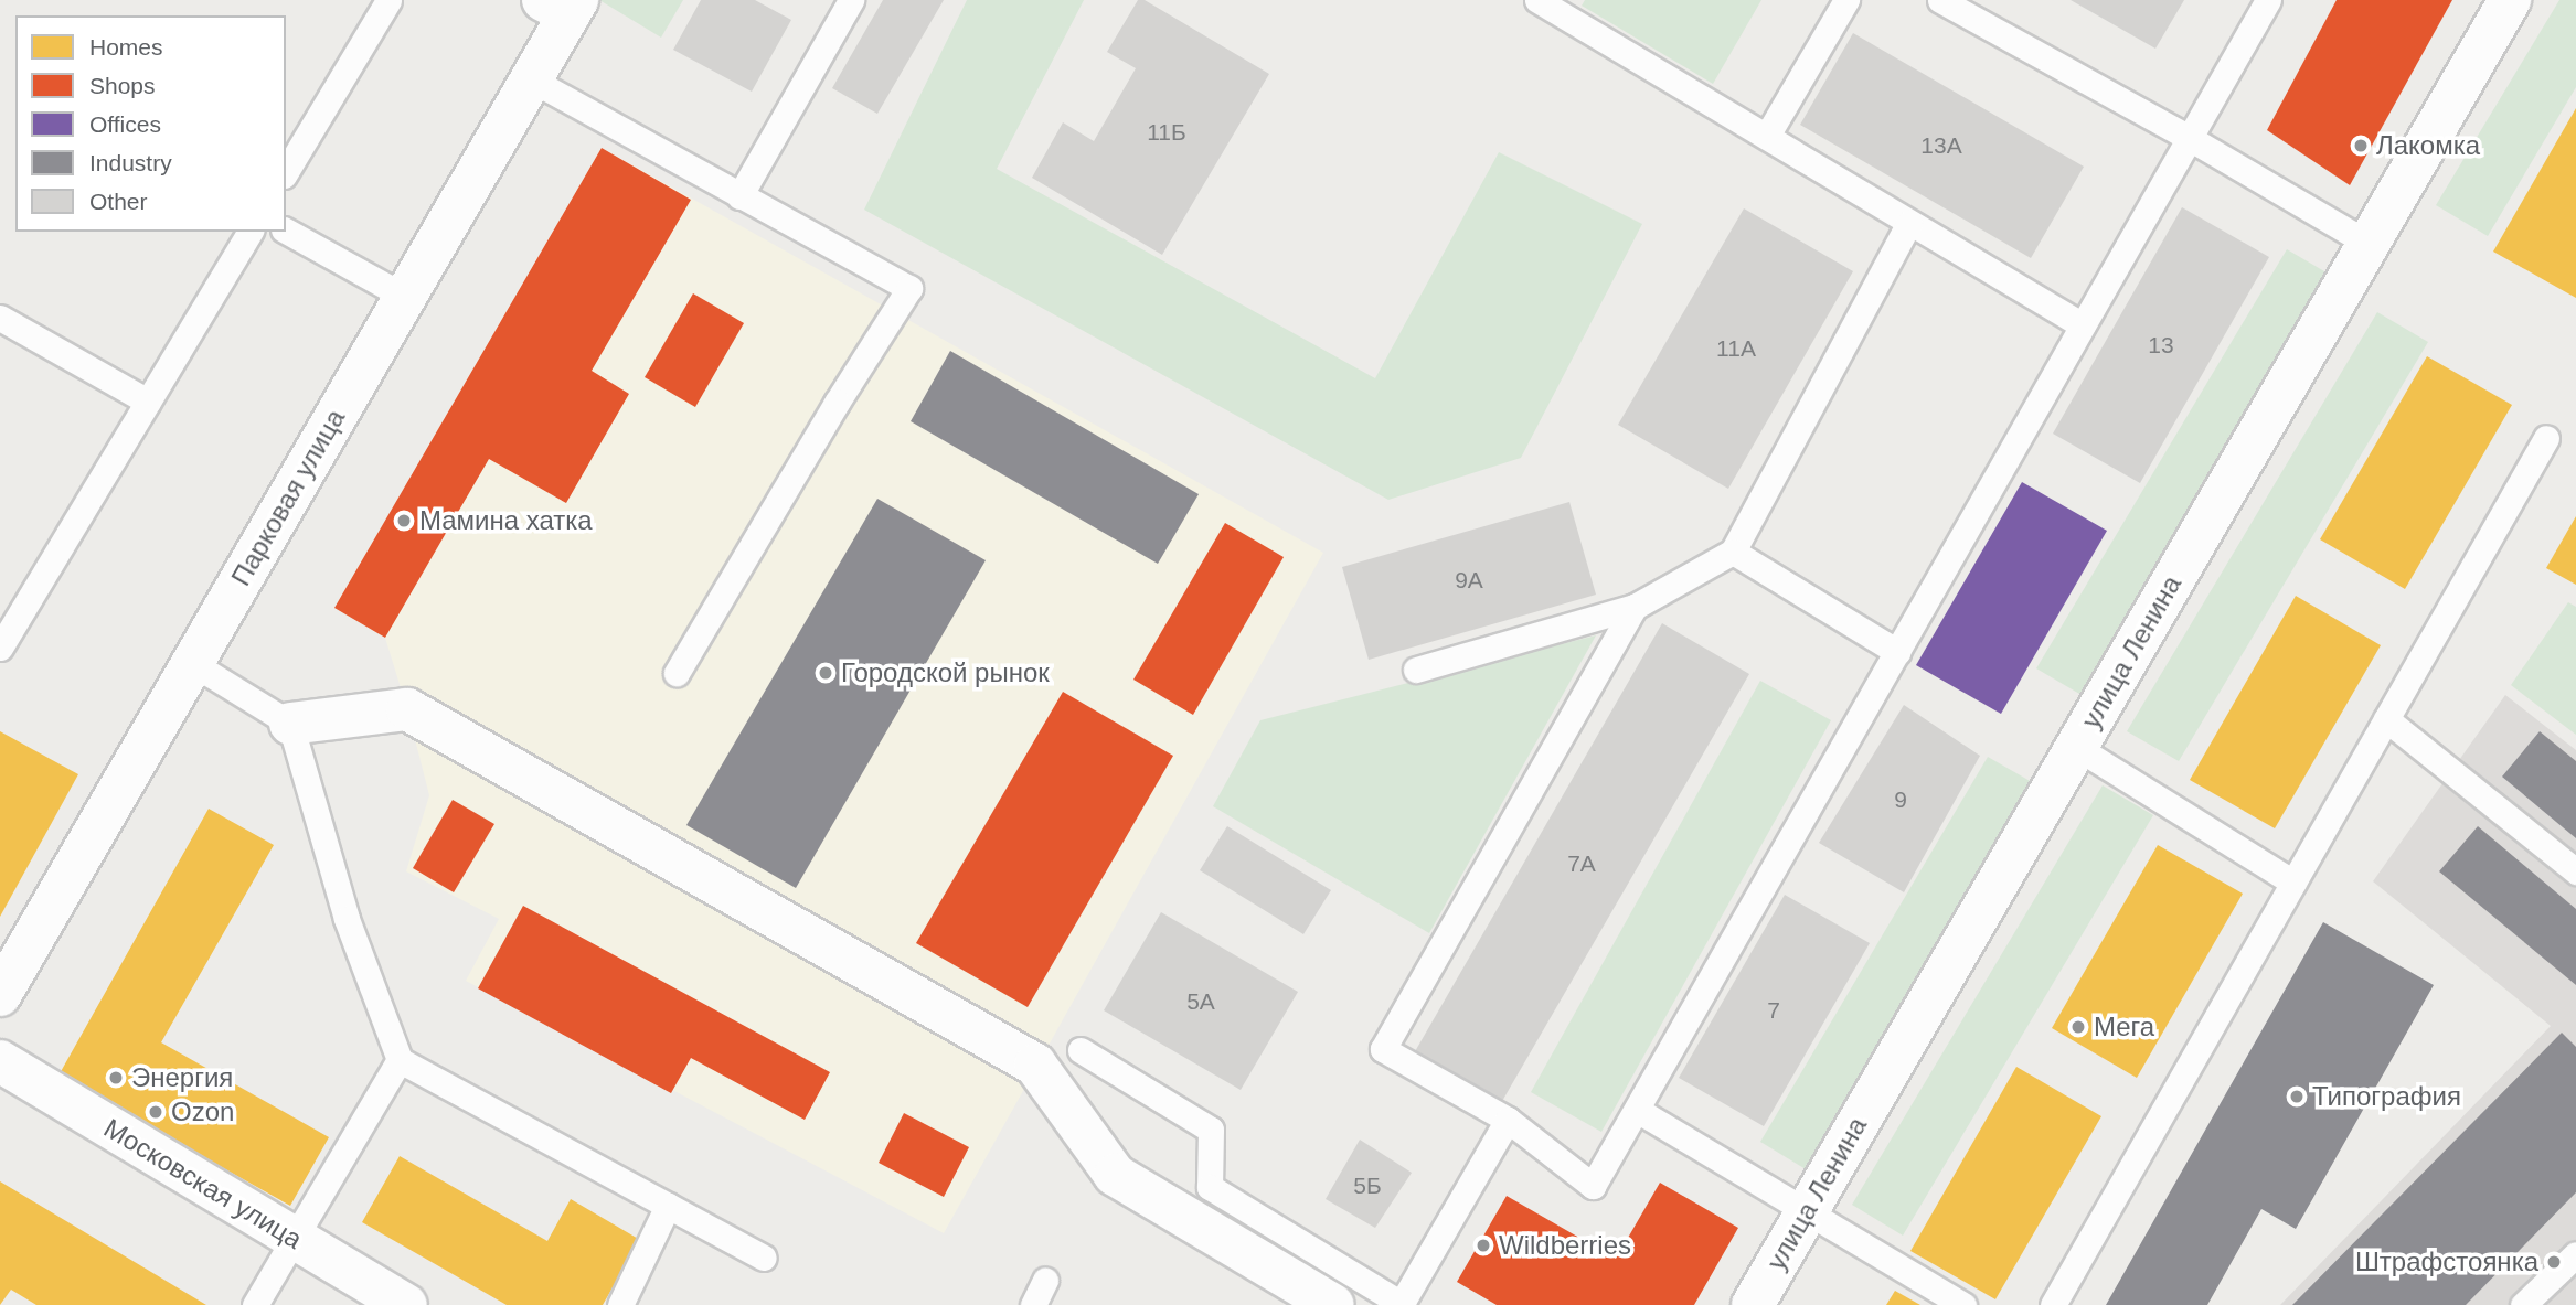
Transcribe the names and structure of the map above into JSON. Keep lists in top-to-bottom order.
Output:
{
  "streets": {
    "street": ["Парковая улица", "улица Ленина", "Московская улица"]
  },
  "places": [
    "Лакомка",
    "Мамина хатка",
    "Городской рынок",
    "Мега",
    "Энергия",
    "Типография",
    "Ozon",
    "Wildberries",
    "Штрафстоянка"
  ],
  "house_numbers": [
    "11Б",
    "13А",
    "13",
    "11А",
    "9А",
    "9",
    "7А",
    "5А",
    "7",
    "5Б"
  ],
  "legend": [
    "Homes",
    "Shops",
    "Offices",
    "Industry",
    "Other"
  ]
}
